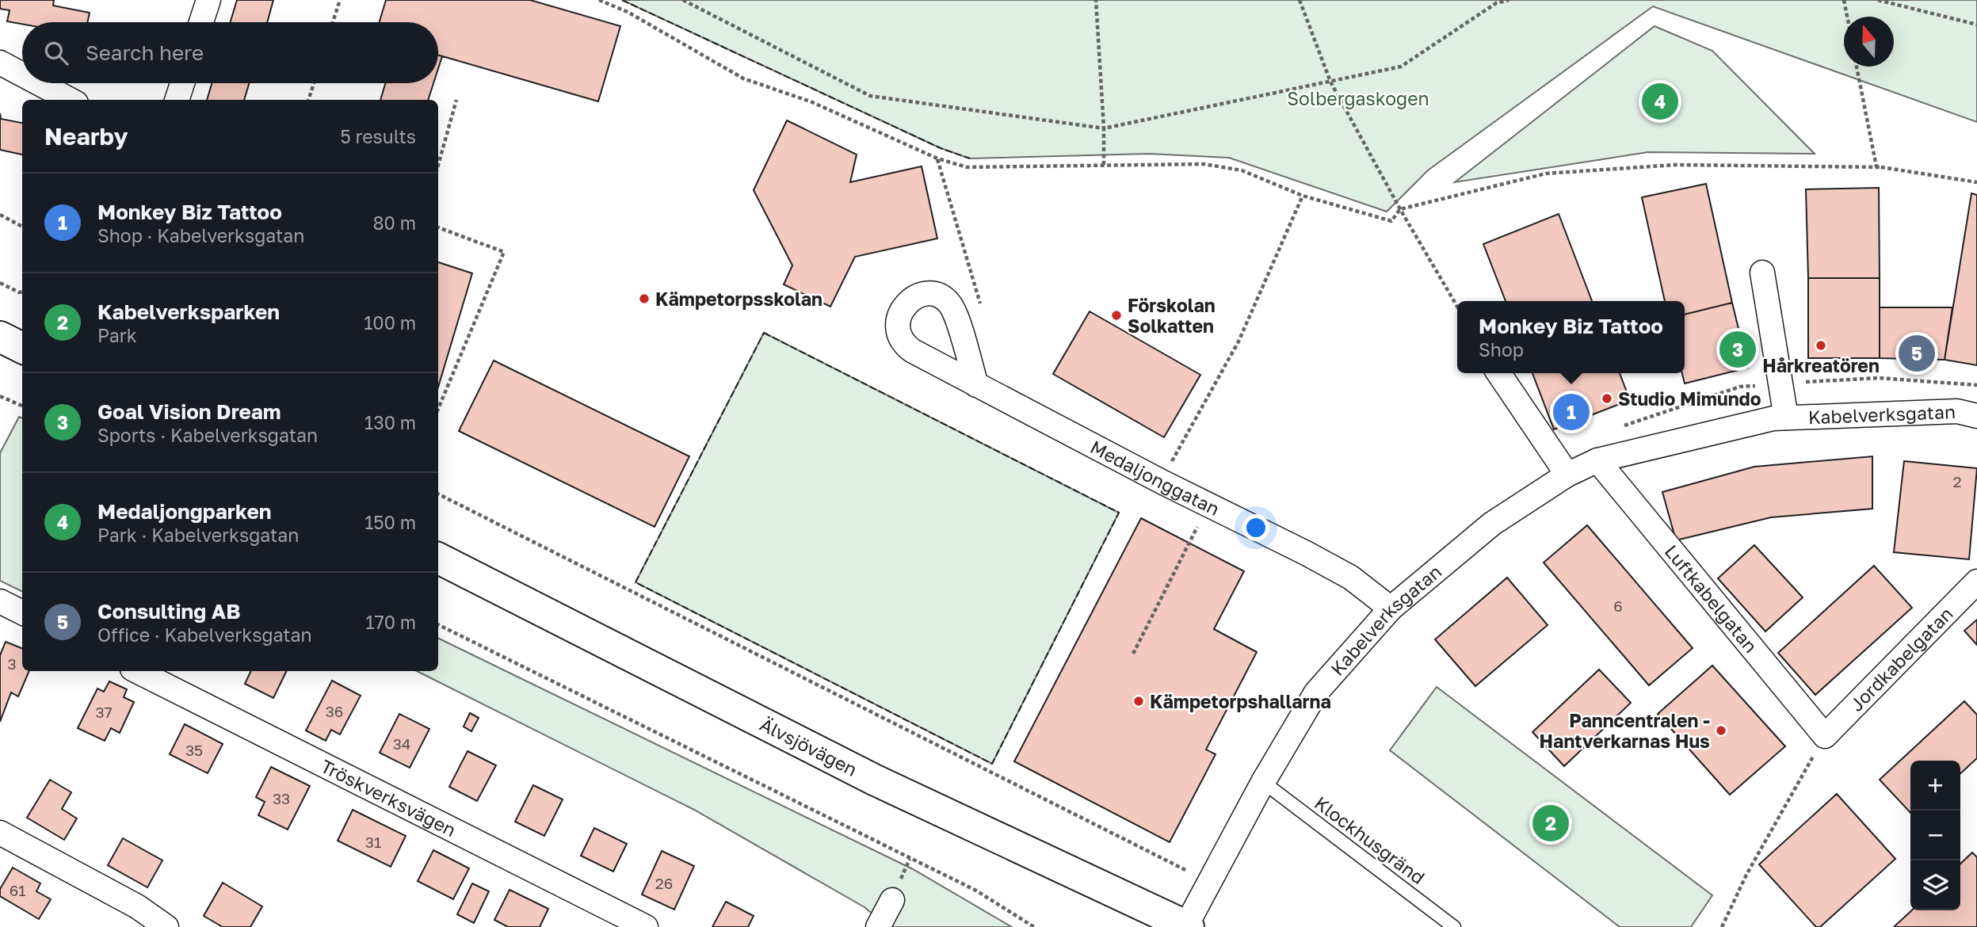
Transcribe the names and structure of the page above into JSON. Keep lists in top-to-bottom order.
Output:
{
  "streets": {
    "main road": ["Älvsjövägen"],
    "street": [
      "Kabelverksgatan",
      "Medaljonggatan",
      "Luftkabelgatan",
      "Jordkabelgatan",
      "Tröskverksvägen"
    ],
    "lane": ["Klockhusgränd"]
  },
  "crossings": [
    ["Kabelverksgatan", "Medaljonggatan"],
    ["Kabelverksgatan", "Luftkabelgatan"],
    ["Kabelverksgatan", "Älvsjövägen"],
    ["Kabelverksgatan", "Klockhusgränd"],
    ["Luftkabelgatan", "Jordkabelgatan"]
  ],
  "parks": ["Solbergaskogen"],
  "places": [
    "Kämpetorpsskolan",
    "Förskolan Solkatten",
    "Hårkreatören",
    "Studio Mimundo",
    "Kämpetorpshallarna",
    "Panncentralen - Hantverkarnas Hus"
  ],
  "house_numbers": [
    "2",
    "6",
    "3",
    "36",
    "37",
    "34",
    "35",
    "33",
    "31",
    "26",
    "61"
  ],
  "north": "top",
  "page": {
    "search": "Search here",
    "pins": [
      "4",
      "3",
      "5",
      "1",
      "2"
    ],
    "heading": ["Nearby", "5 results"],
    "list": [
      {
        "mark": "1",
        "name": "Monkey Biz Tattoo",
        "note": "Shop · Kabelverksgatan",
        "value": "80 m"
      },
      {
        "mark": "2",
        "name": "Kabelverksparken",
        "note": "Park",
        "value": "100 m"
      },
      {
        "mark": "3",
        "name": "Goal Vision Dream",
        "note": "Sports · Kabelverksgatan",
        "value": "130 m"
      },
      {
        "mark": "4",
        "name": "Medaljongparken",
        "note": "Park · Kabelverksgatan",
        "value": "150 m"
      },
      {
        "mark": "5",
        "name": "Consulting AB",
        "note": "Office · Kabelverksgatan",
        "value": "170 m"
      }
    ],
    "popup": ["Monkey Biz Tattoo", "Shop"],
    "map_buttons": ["+", "−"]
  }
}
